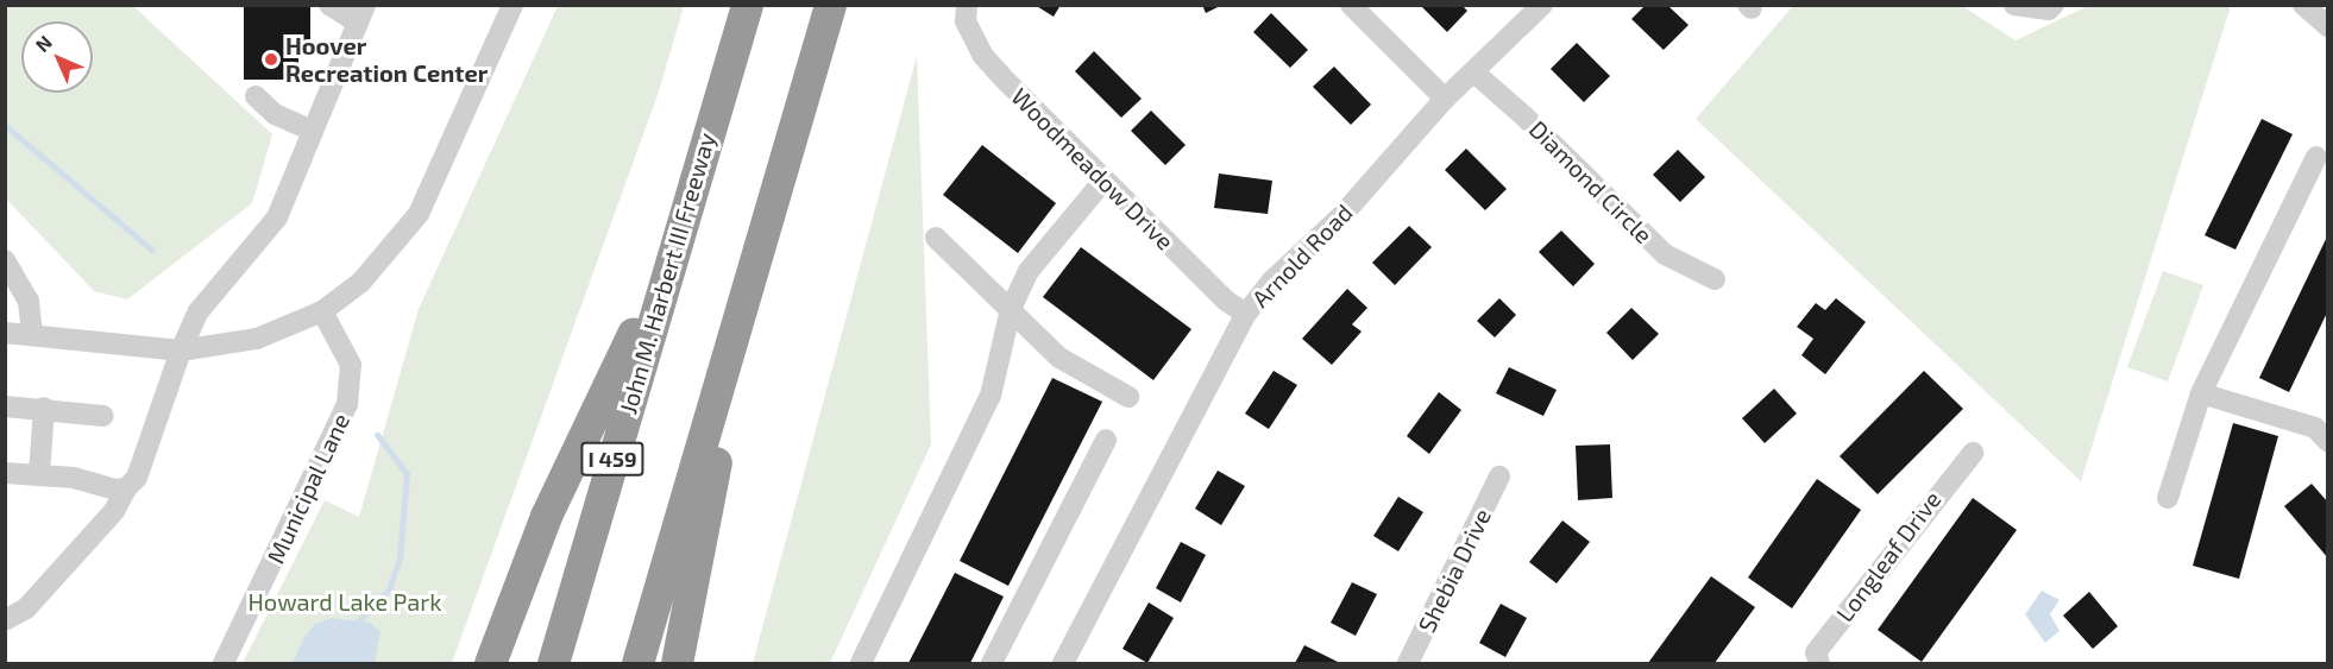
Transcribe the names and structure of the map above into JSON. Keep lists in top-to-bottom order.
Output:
{
  "streets": {
    "highway": ["John M. Harbert III Freeway", "I 459"],
    "street": [
      "Woodmeadow Drive",
      "Diamond Circle",
      "Arnold Road",
      "Municipal Lane",
      "Longleaf Drive",
      "Shebia Drive"
    ]
  },
  "crossings": [
    ["Woodmeadow Drive", "Arnold Road"],
    ["Diamond Circle", "Arnold Road"]
  ],
  "parks": ["Howard Lake Park"],
  "places": ["Hoover Recreation Center"],
  "north": "top left"
}
